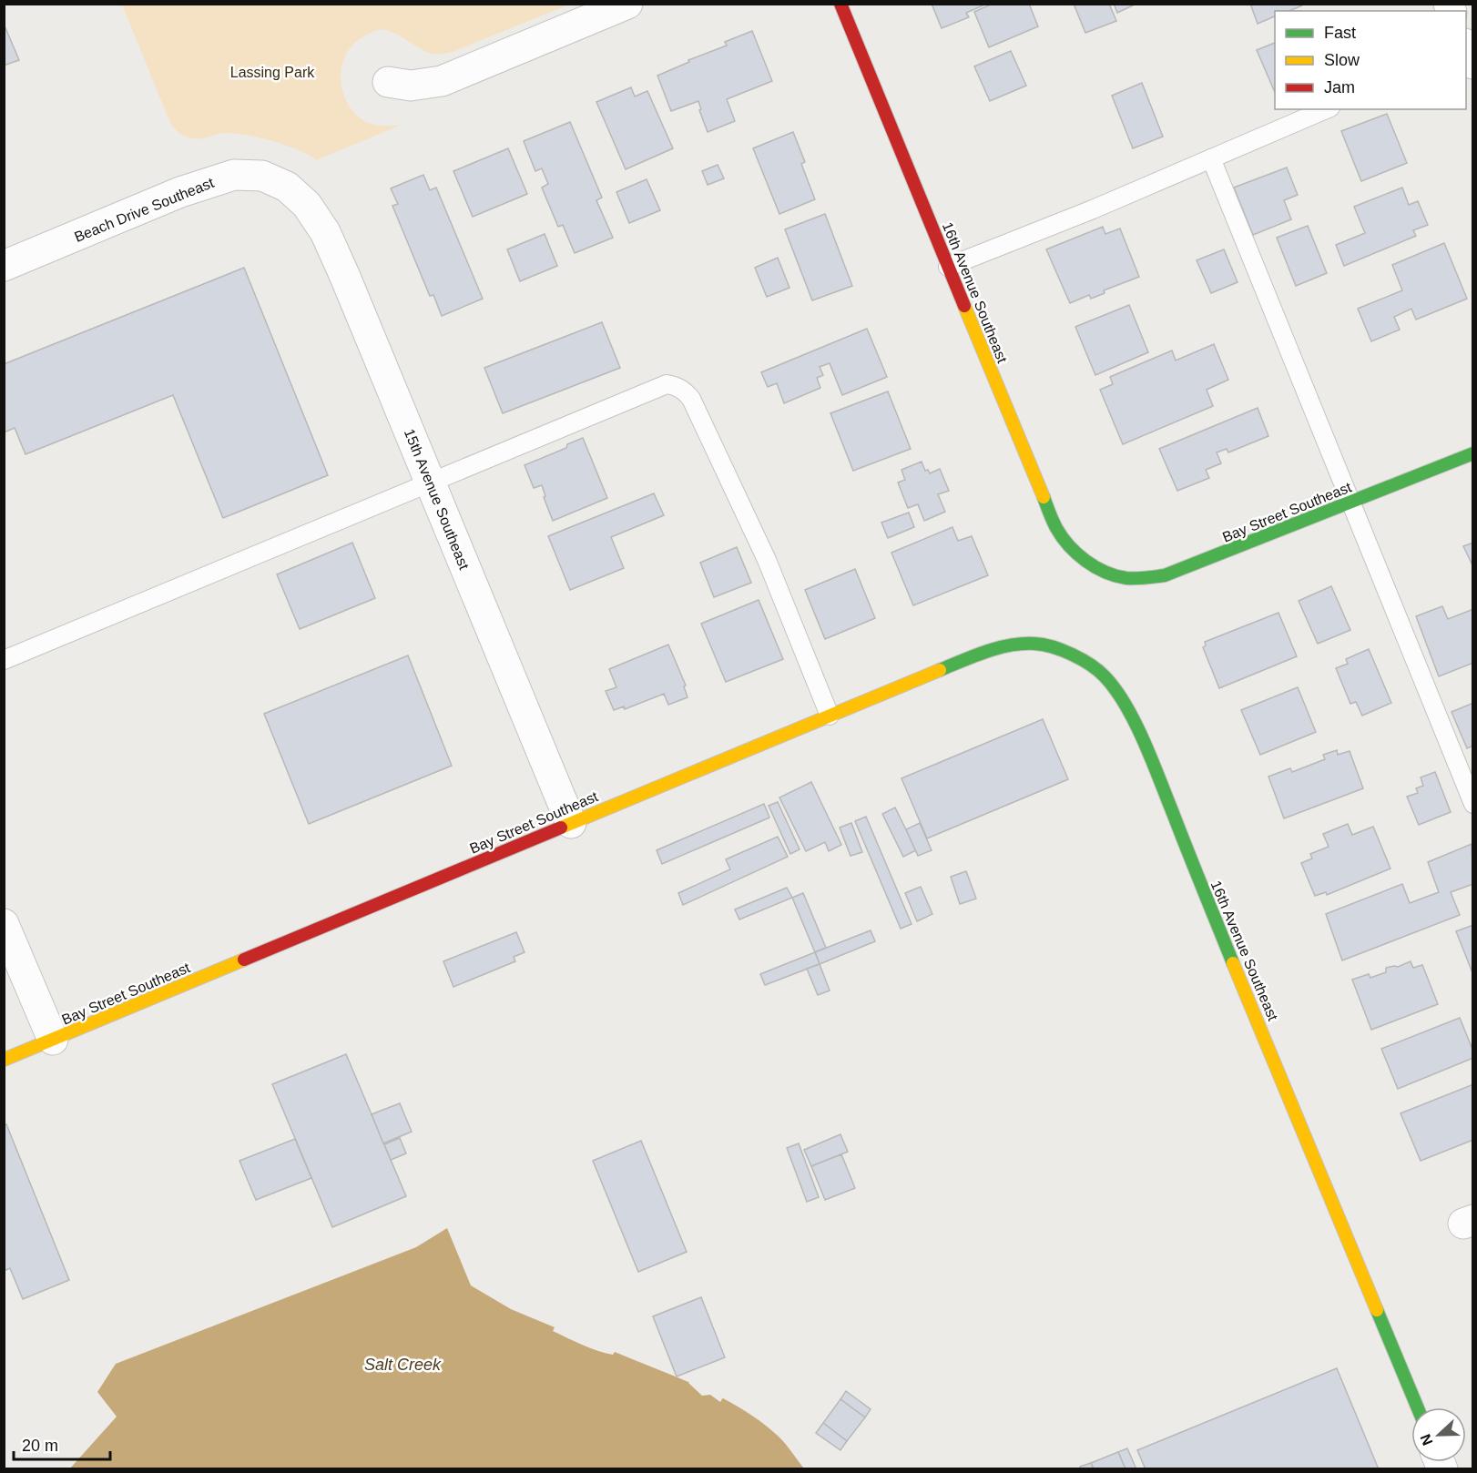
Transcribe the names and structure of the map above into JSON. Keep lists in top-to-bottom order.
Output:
{
  "streets": {
    "street": [
      "Beach Drive Southeast",
      "16th Avenue Southeast",
      "15th Avenue Southeast",
      "Bay Street Southeast"
    ]
  },
  "crossings": [
    ["Beach Drive Southeast", "15th Avenue Southeast"],
    ["16th Avenue Southeast", "Bay Street Southeast"],
    ["15th Avenue Southeast", "Bay Street Southeast"]
  ],
  "water": ["Salt Creek"],
  "parks": ["Lassing Park"],
  "legend": ["Fast", "Slow", "Jam"],
  "scale_bar": "20 m",
  "north": "left"
}
